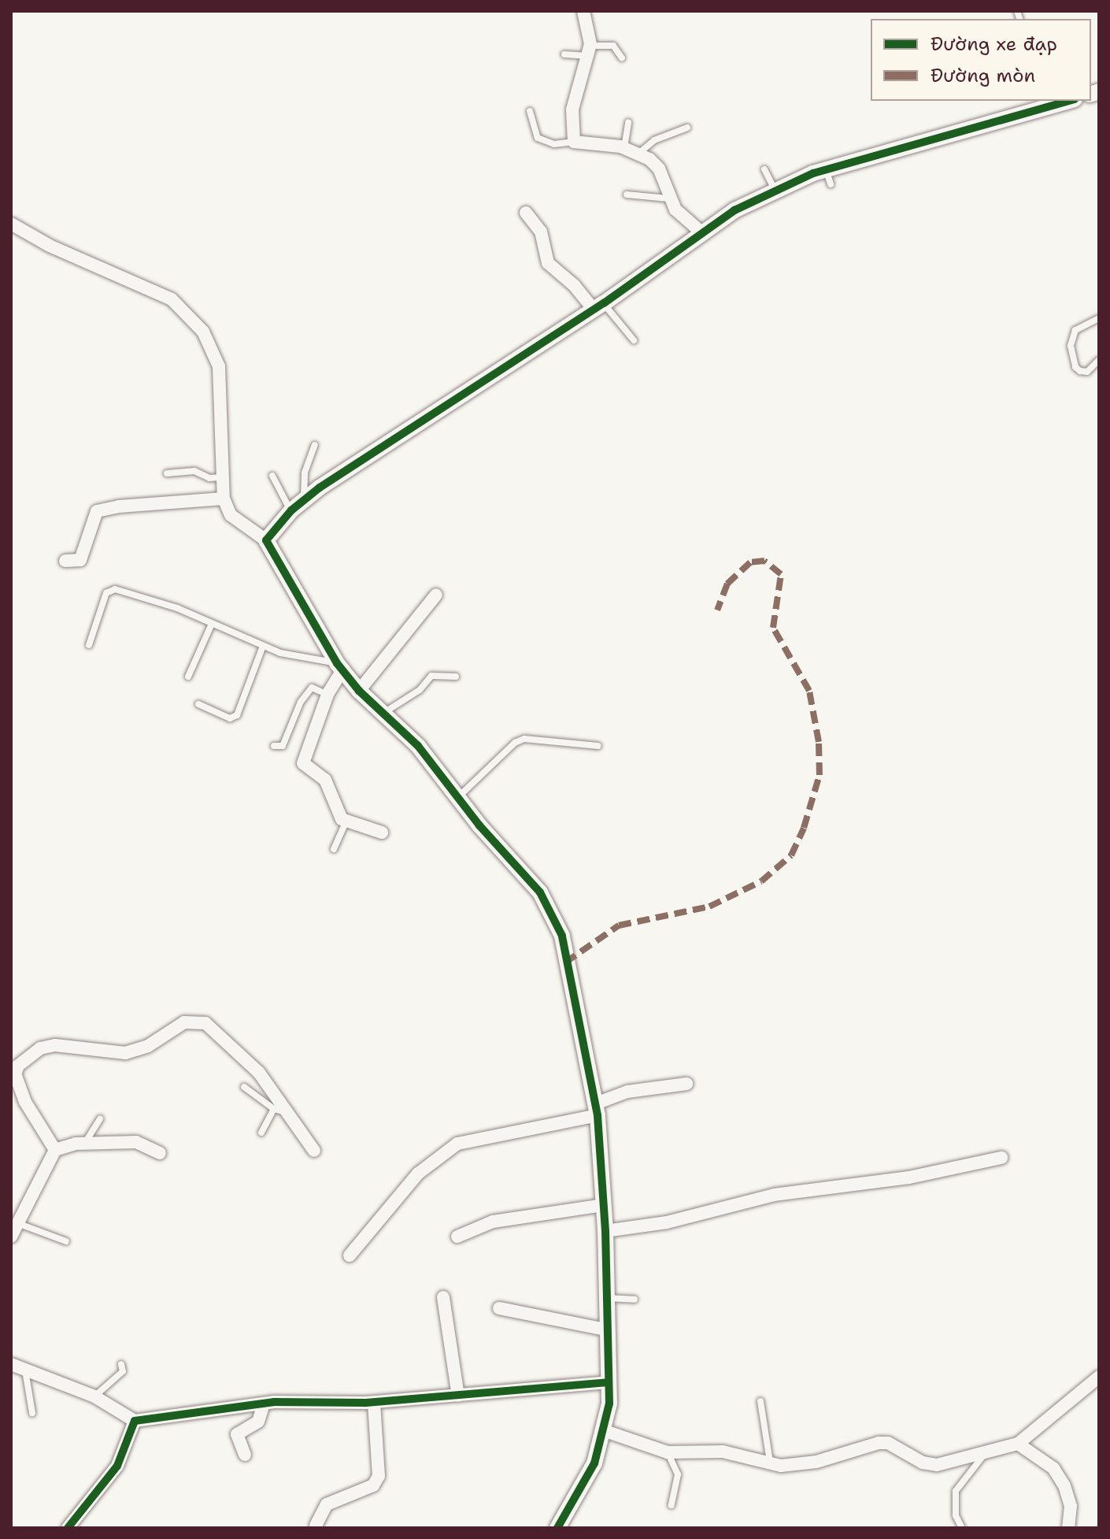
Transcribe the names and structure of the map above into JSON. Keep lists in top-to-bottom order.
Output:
{
  "legend": ["Đường xe đạp", "Đường mòn"]
}
